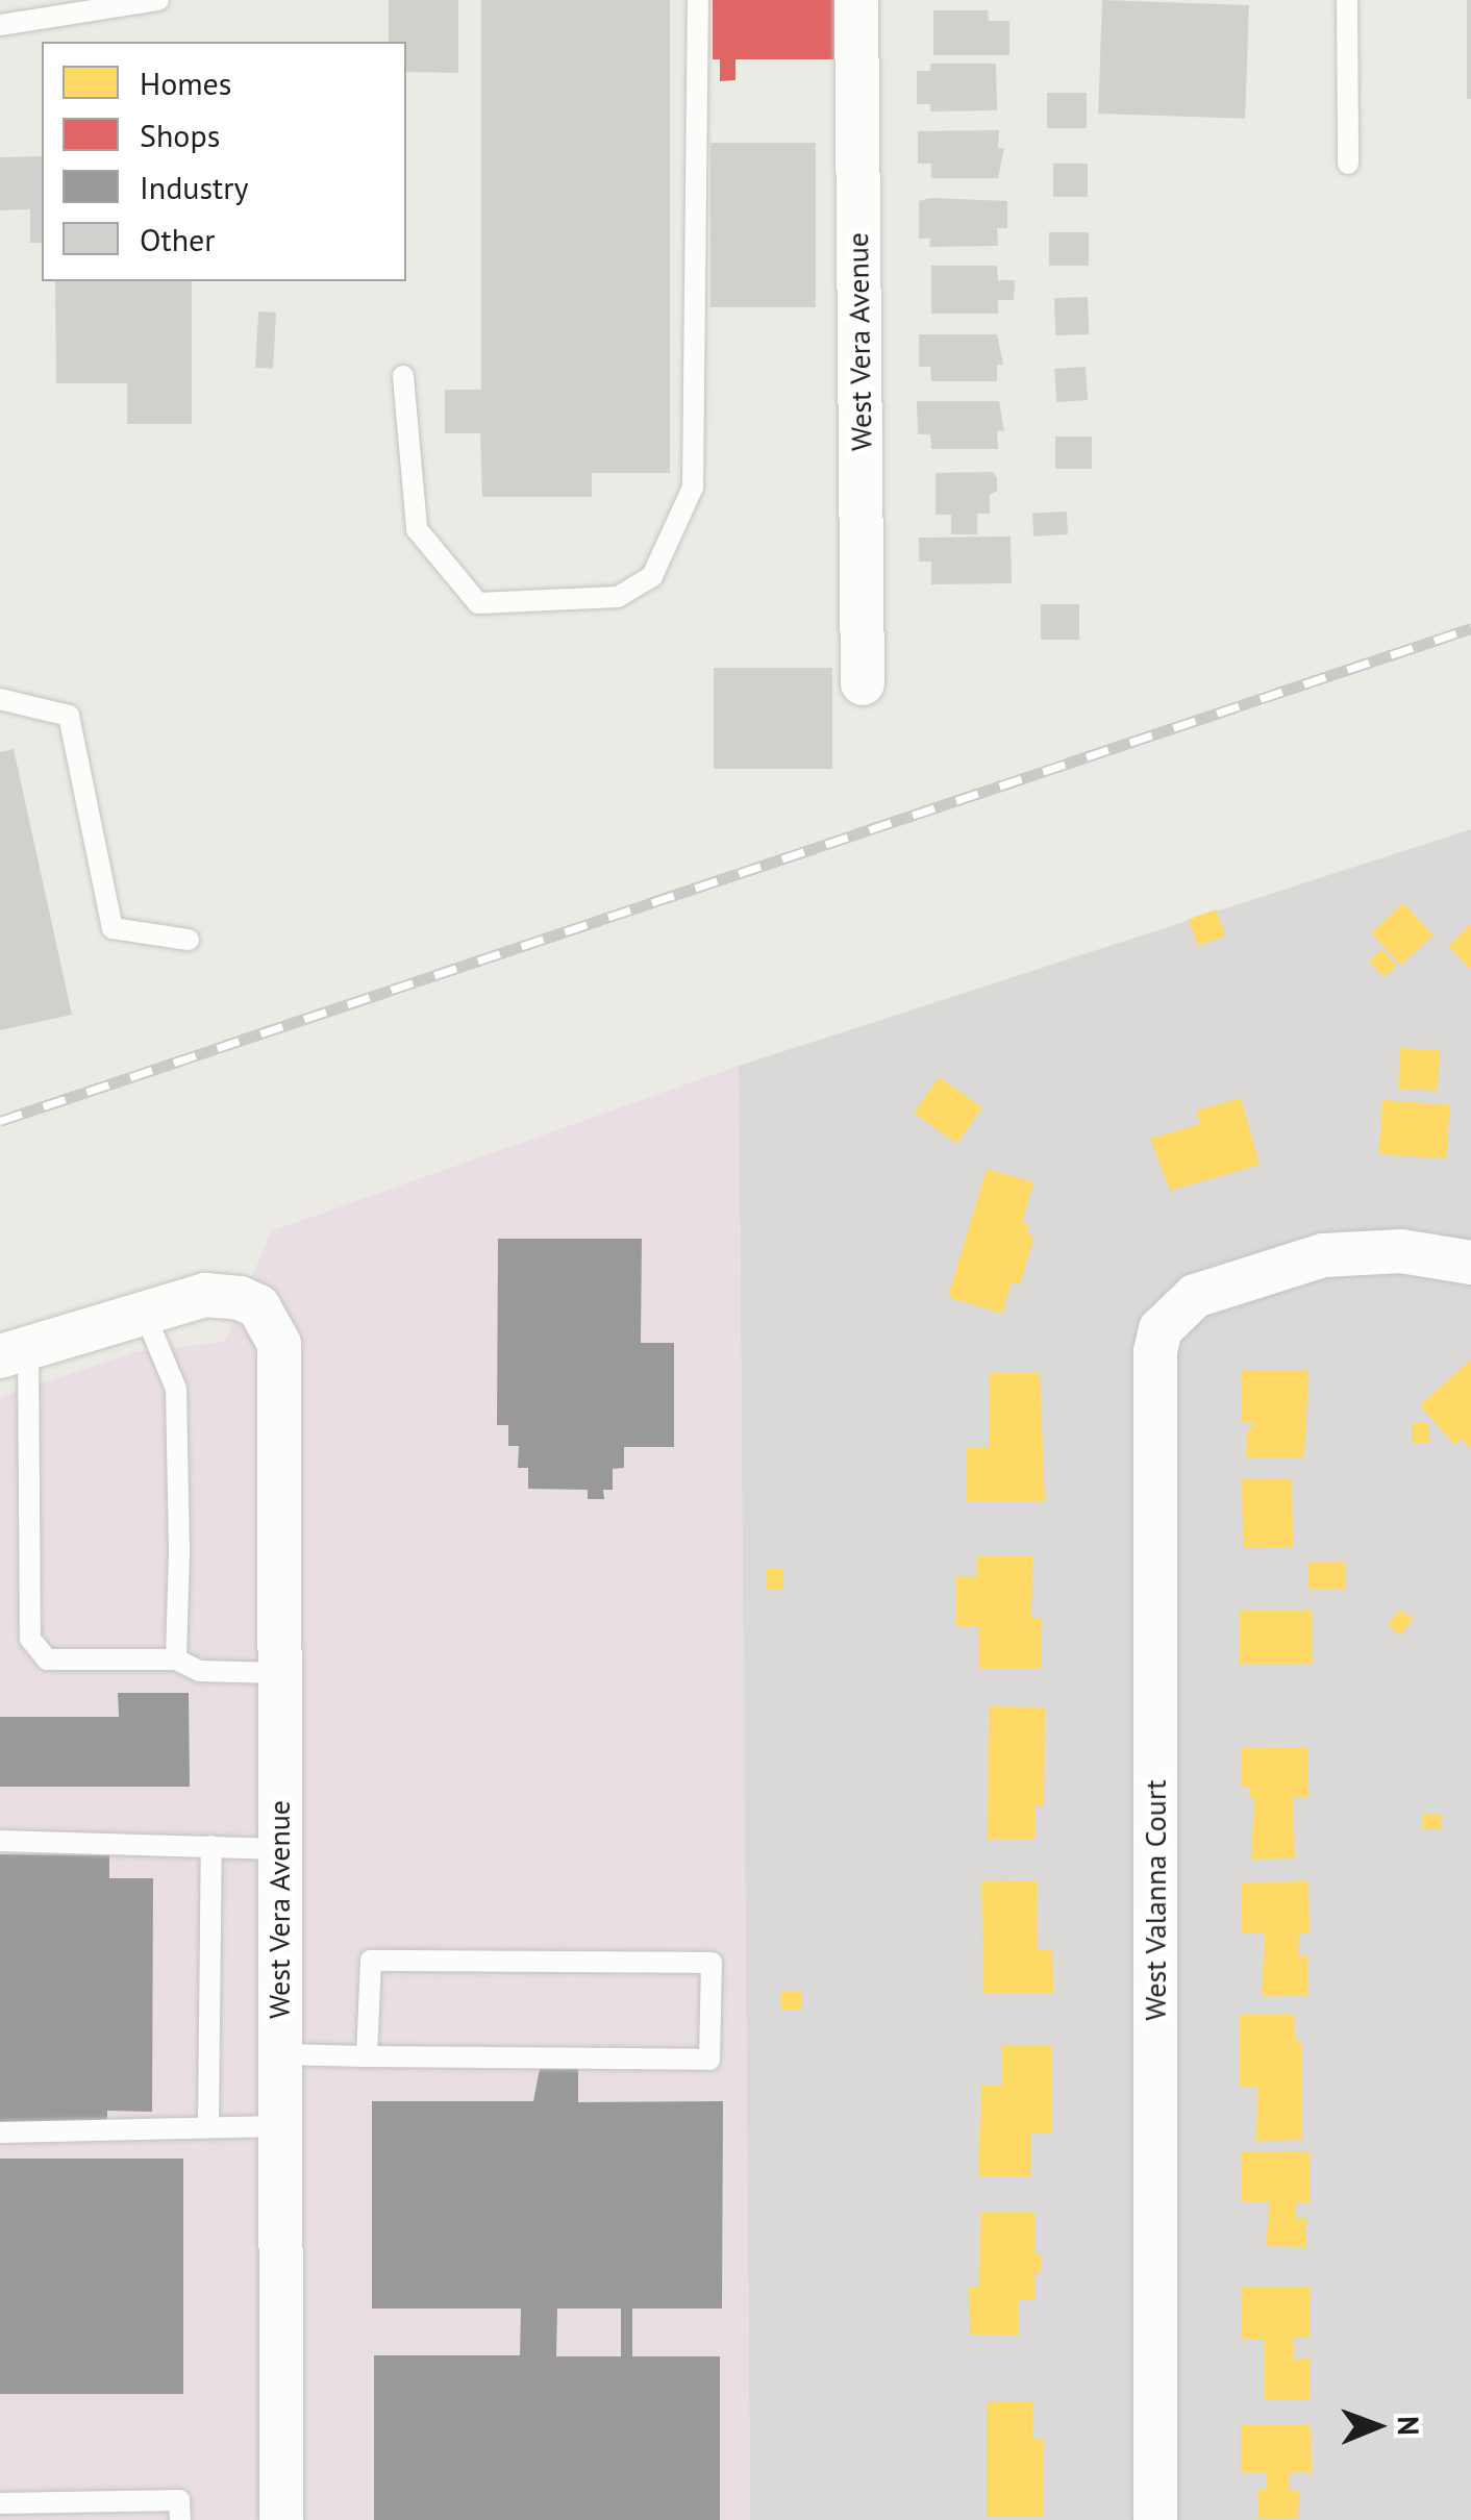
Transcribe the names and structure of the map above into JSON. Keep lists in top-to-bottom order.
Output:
{
  "streets": {
    "street": ["West Vera Avenue", "West Valanna Court"]
  },
  "legend": [
    "Homes",
    "Shops",
    "Industry",
    "Other"
  ],
  "north": "right"
}
